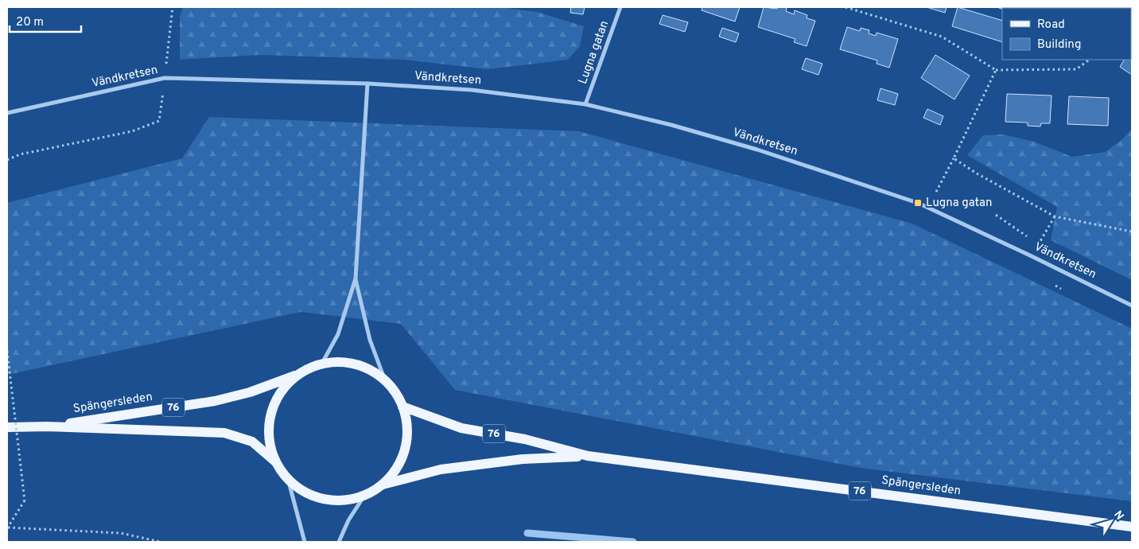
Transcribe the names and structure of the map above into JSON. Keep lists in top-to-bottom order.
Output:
{
  "streets": {
    "main road": ["Spängersleden", "76"],
    "street": ["Lugna gatan", "Vändkretsen"]
  },
  "crossings": [
    ["Lugna gatan", "Vändkretsen"]
  ],
  "places": {
    "transit": ["Lugna gatan"]
  },
  "legend": ["Road", "Building"],
  "scale_bar": "20 m",
  "north": "top right"
}
